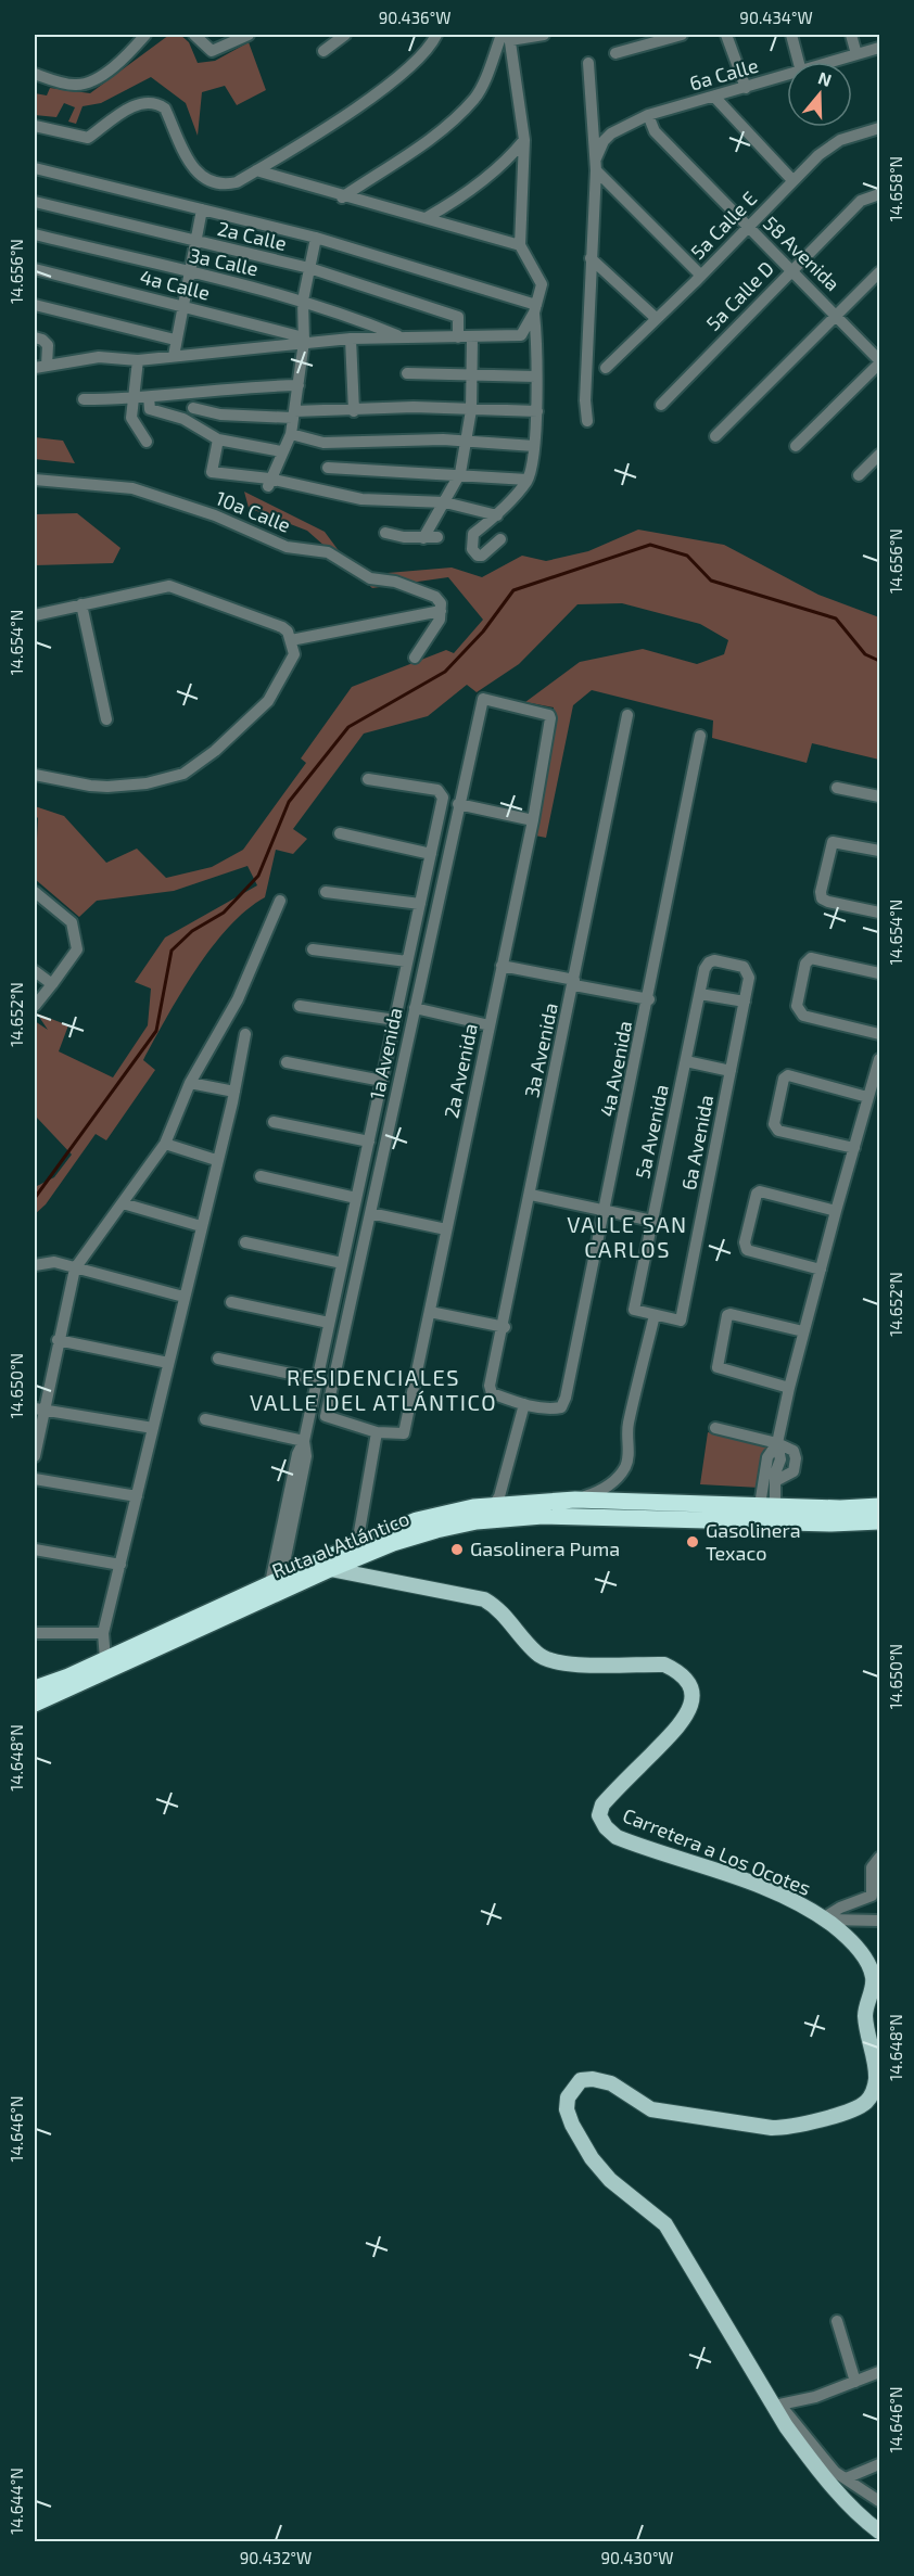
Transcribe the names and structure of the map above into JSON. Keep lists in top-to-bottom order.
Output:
{
  "streets": {
    "highway": ["Ruta al Atlántico"],
    "main road": ["Carretera a Los Ocotes"],
    "street": [
      "6a Calle",
      "5a Calle E",
      "2a Calle",
      "58 Avenida",
      "3a Calle",
      "4a Calle",
      "5a Calle D",
      "10a Calle",
      "3a Avenida",
      "1a Avenida",
      "4a Avenida",
      "2a Avenida",
      "5a Avenida",
      "6a Avenida"
    ]
  },
  "crossings": [
    ["6a Calle", "58 Avenida"],
    ["5a Calle E", "58 Avenida"],
    ["58 Avenida", "5a Calle D"],
    ["3a Avenida", "4a Avenida"],
    ["1a Avenida", "2a Avenida"],
    ["5a Avenida", "6a Avenida"],
    ["Ruta al Atlántico", "Carretera a Los Ocotes"]
  ],
  "districts": ["VALLE SAN CARLOS", "RESIDENCIALES VALLE DEL ATLÁNTICO"],
  "places": ["Gasolinera Texaco", "Gasolinera Puma"],
  "north": "top",
  "coordinates": [
    "90.436°W",
    "90.434°W",
    "14.658°N",
    "14.656°N",
    "14.654°N",
    "14.652°N",
    "14.650°N",
    "14.648°N",
    "14.646°N",
    "14.644°N",
    "90.432°W",
    "90.430°W"
  ]
}
